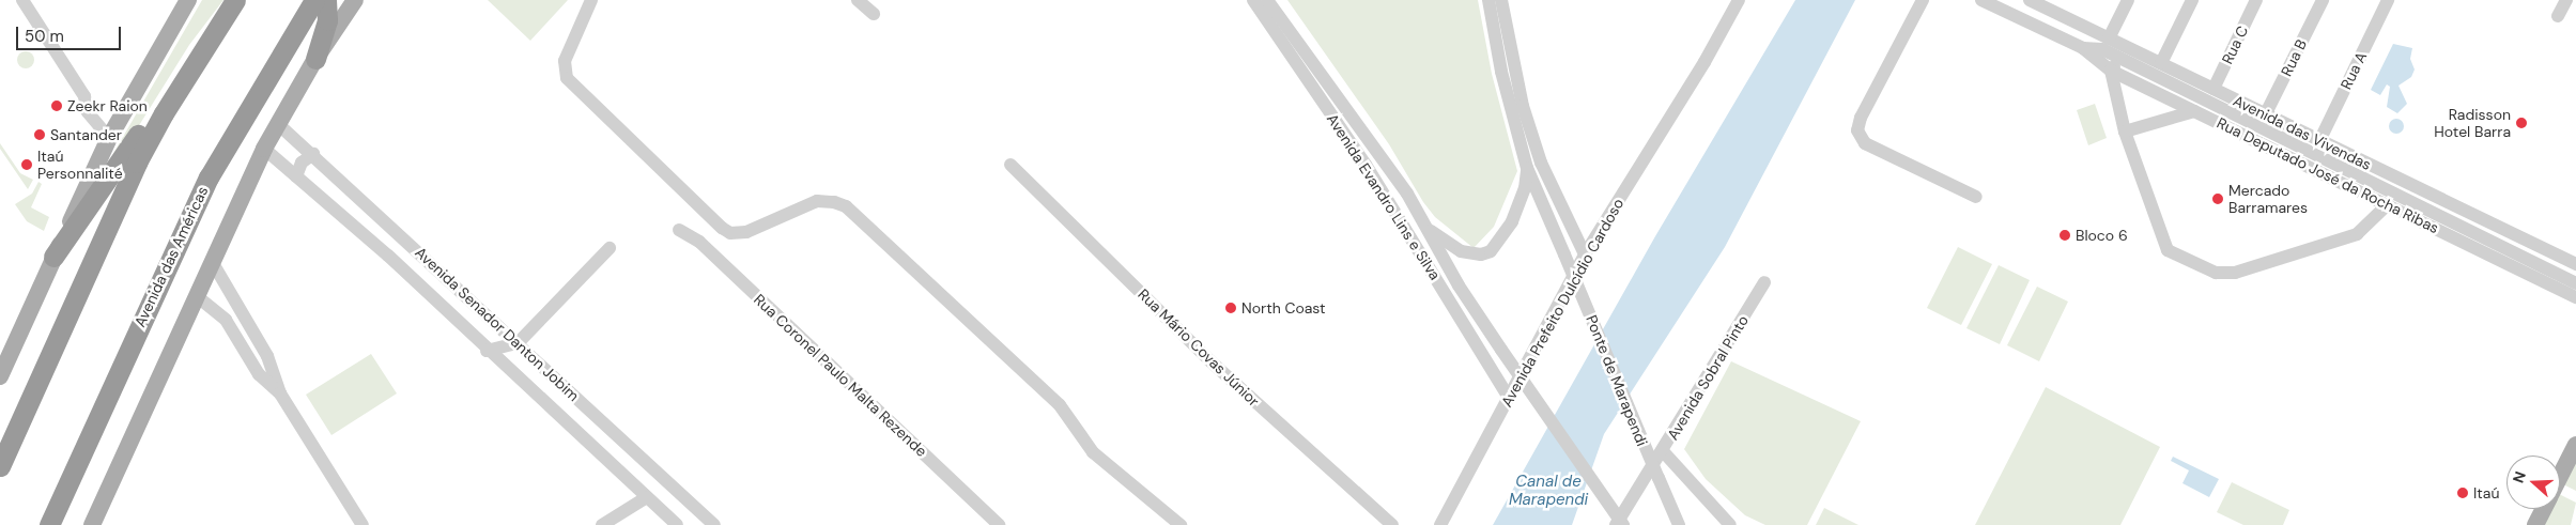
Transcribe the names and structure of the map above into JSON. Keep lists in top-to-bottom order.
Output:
{
  "streets": {
    "highway": ["Avenida das Américas"],
    "street": [
      "Rua C",
      "Rua B",
      "Rua A",
      "Avenida das Vivendas",
      "Rua Deputado José da Rocha Ribas",
      "Avenida Evandro Lins e Silva",
      "Avenida Prefeito Dulcídio Cardoso",
      "Avenida Senador Danton Jobim",
      "Rua Mário Covas Júnior",
      "Rua Coronel Paulo Malta Rezende",
      "Avenida Sobral Pinto",
      "Ponte de Marapendi"
    ]
  },
  "crossings": [
    ["Rua C", "Avenida das Vivendas"],
    ["Rua B", "Avenida das Vivendas"],
    ["Rua A", "Avenida das Vivendas"],
    ["Avenida Evandro Lins e Silva", "Avenida Prefeito Dulcídio Cardoso"]
  ],
  "water": ["Canal de Marapendi"],
  "places": [
    "Zeekr Raion",
    "Radisson Hotel Barra",
    "Santander",
    "Itaú Personnalité",
    "Mercado Barramares",
    "Bloco 6",
    "North Coast",
    "Itaú"
  ],
  "scale_bar": "50 m",
  "north": "left"
}
